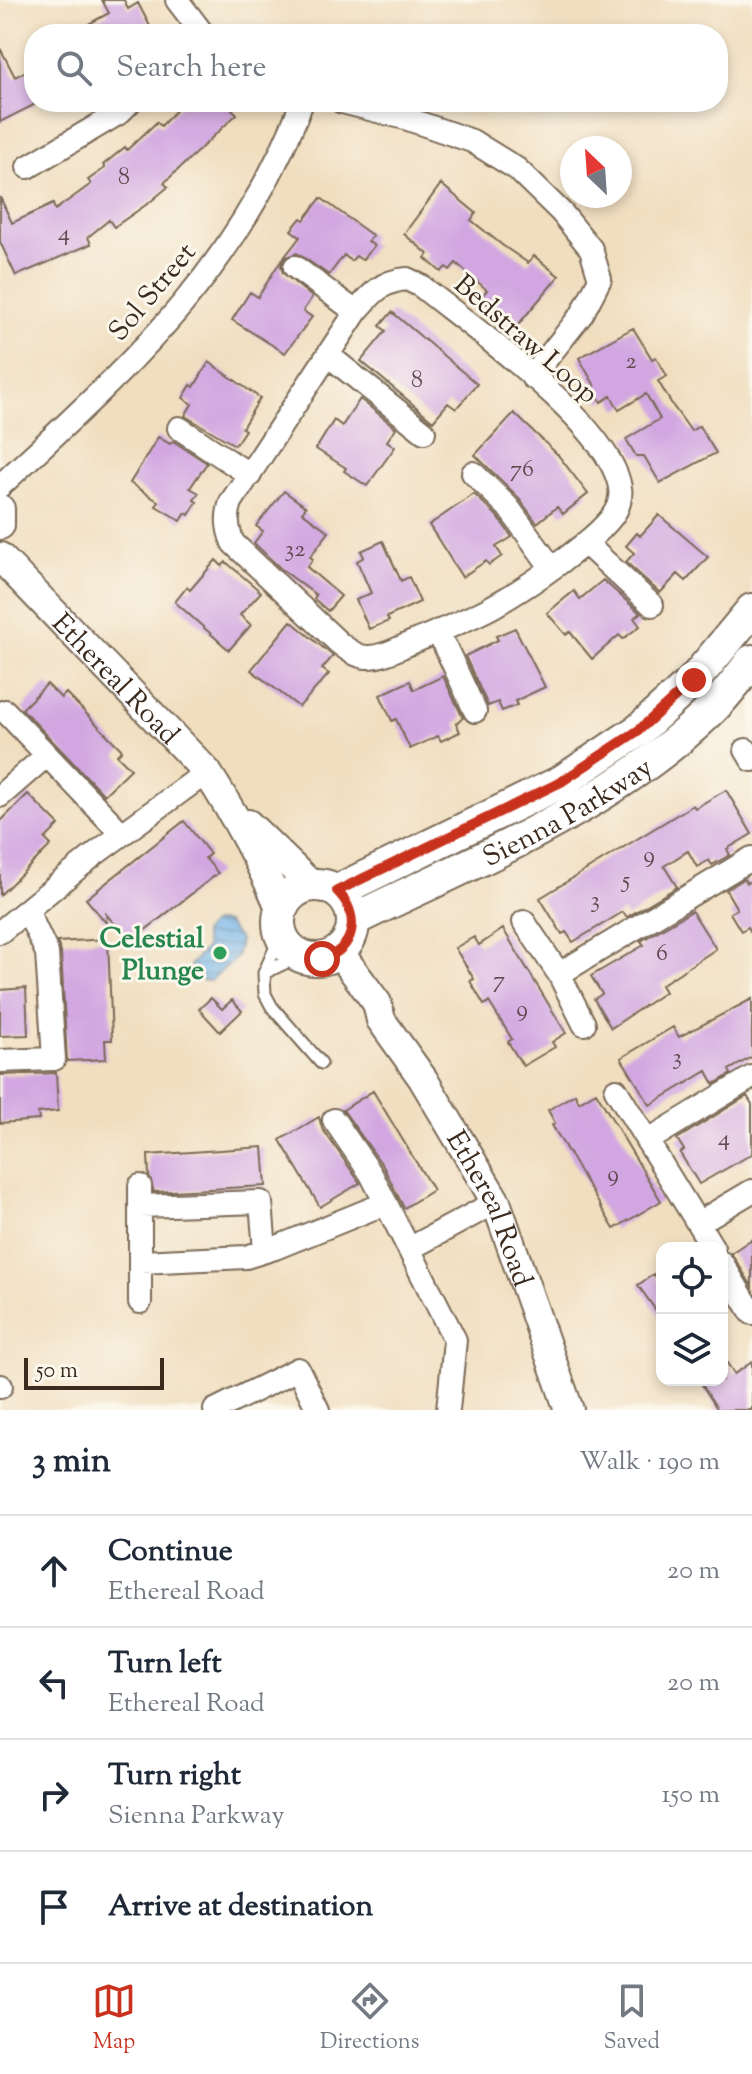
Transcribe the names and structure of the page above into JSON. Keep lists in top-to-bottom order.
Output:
{
  "streets": {
    "main road": ["Ethereal Road", "Sienna Parkway"],
    "street": ["Sol Street", "Bedstraw Loop"]
  },
  "crossings": [
    ["Ethereal Road", "Sienna Parkway"]
  ],
  "places": ["Celestial Plunge"],
  "house_numbers": [
    "8",
    "4",
    "2",
    "8",
    "76",
    "32",
    "9",
    "5",
    "3",
    "6",
    "7",
    "9",
    "3",
    "4",
    "9"
  ],
  "scale_bar": "50 m",
  "north": "top left",
  "page": {
    "search": "Search here",
    "scale": "50 m",
    "heading": ["3 min", "Walk · 190 m"],
    "list": [
      ["Continue", "Ethereal Road", "20 m"],
      ["Turn left", "Ethereal Road", "20 m"],
      ["Turn right", "Sienna Parkway", "150 m"],
      "Arrive at destination"
    ],
    "nav": ["Map", "Directions", "Saved"]
  }
}
